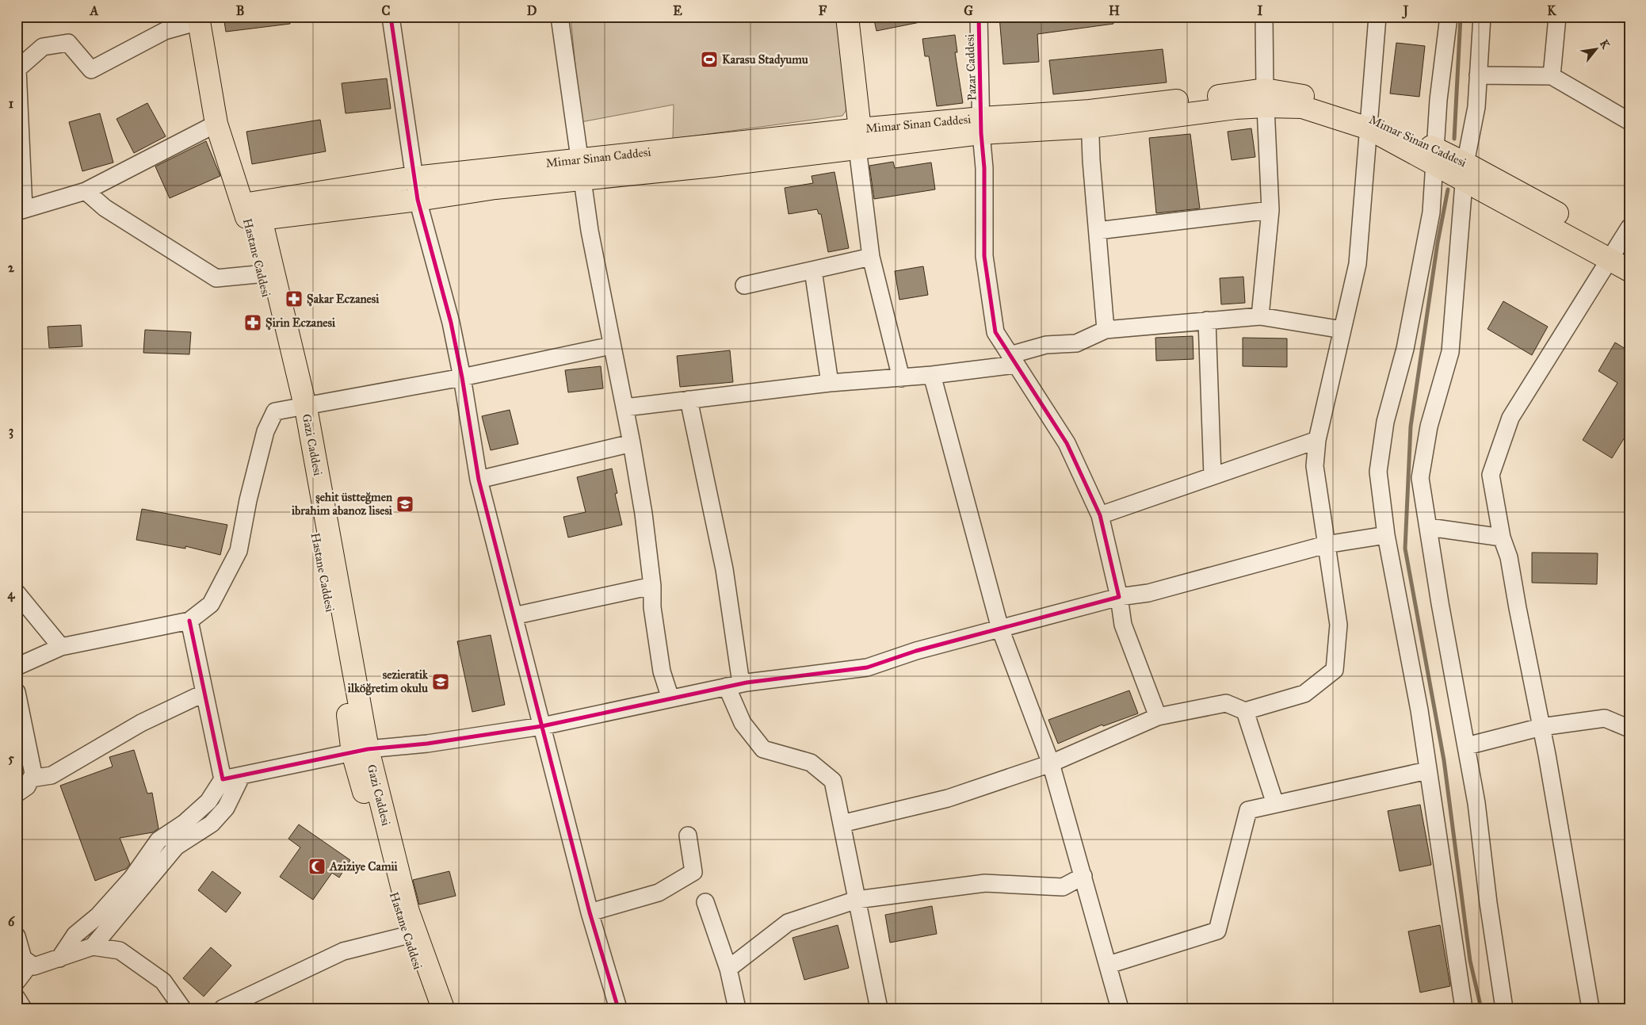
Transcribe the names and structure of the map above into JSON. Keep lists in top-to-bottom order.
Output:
{
  "streets": {
    "main road": ["Mimar Sinan Caddesi", "Hastane Caddesi", "Gazi Caddesi"],
    "street": ["Pazar Caddesi"]
  },
  "crossings": [
    ["Pazar Caddesi", "Mimar Sinan Caddesi"],
    ["Mimar Sinan Caddesi", "Hastane Caddesi"],
    ["Hastane Caddesi", "Gazi Caddesi"]
  ],
  "places": {
    "sports": ["Karasu Stadyumu"],
    "pharmacy": ["Şakar Eczanesi", "Şirin Eczanesi"],
    "school or university": ["şehit üstteğmen ibrahim abanoz lisesi", "sezieratik ilköğretim okulu"],
    "mosque": ["Aziziye Camii"]
  },
  "north": "top right",
  "grid": {
    "columns": [
      "A",
      "B",
      "C",
      "D",
      "E",
      "F",
      "G",
      "H",
      "I",
      "J",
      "K"
    ],
    "rows": [
      "1",
      "2",
      "3",
      "4",
      "5",
      "6"
    ]
  }
}
